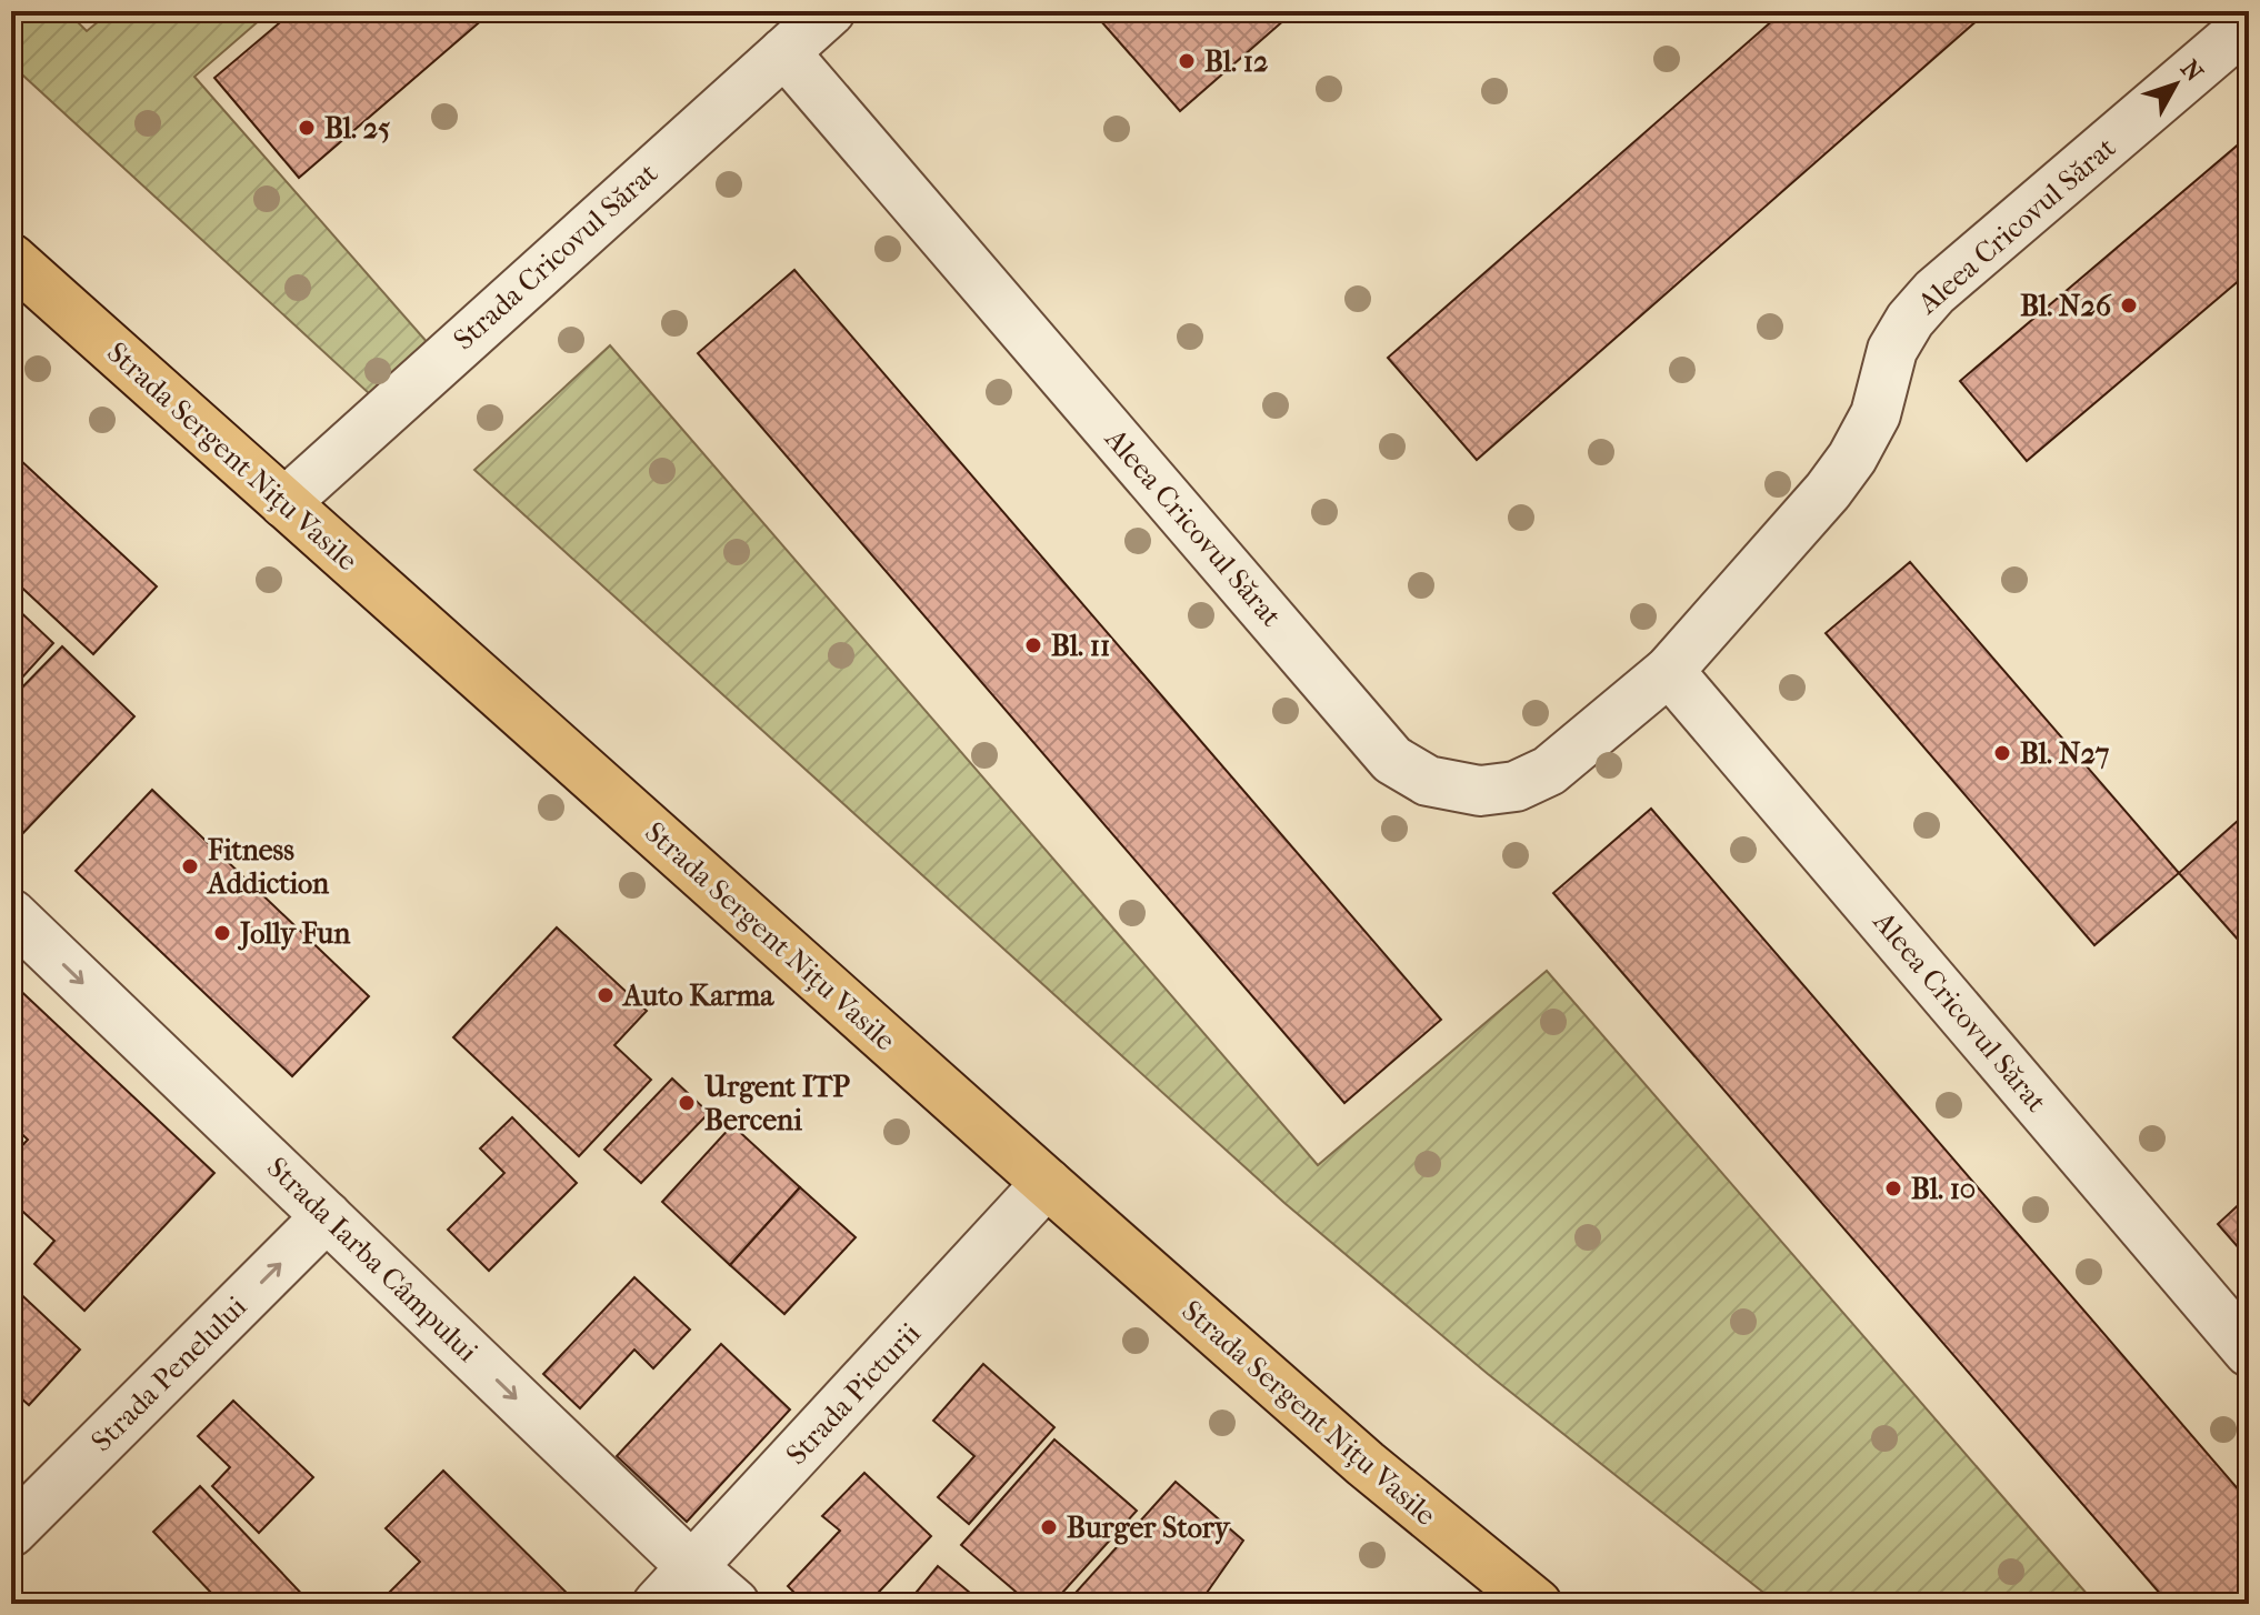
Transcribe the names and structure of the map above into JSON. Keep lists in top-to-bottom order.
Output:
{
  "streets": {
    "main road": ["Strada Sergent Nițu Vasile"],
    "street": [
      "Aleea Cricovul Sărat",
      "Strada Cricovul Sărat",
      "Strada Iarba Câmpului",
      "Strada Penelului",
      "Strada Picturii"
    ]
  },
  "crossings": [
    ["Aleea Cricovul Sărat", "Strada Cricovul Sărat"],
    ["Strada Cricovul Sărat", "Strada Sergent Nițu Vasile"],
    ["Strada Sergent Nițu Vasile", "Strada Picturii"],
    ["Strada Iarba Câmpului", "Strada Penelului"],
    ["Strada Iarba Câmpului", "Strada Picturii"]
  ],
  "one_way": ["Strada Iarba Câmpului", "Strada Penelului"],
  "places": [
    "Bl. 12",
    "Bl. 25",
    "Bl. N26",
    "Bl. 11",
    "Bl. N27",
    "Fitness Addiction",
    "Jolly Fun",
    "Auto Karma",
    "Urgent ITP Berceni",
    "Bl. 10",
    "Burger Story"
  ],
  "north": "top right"
}
